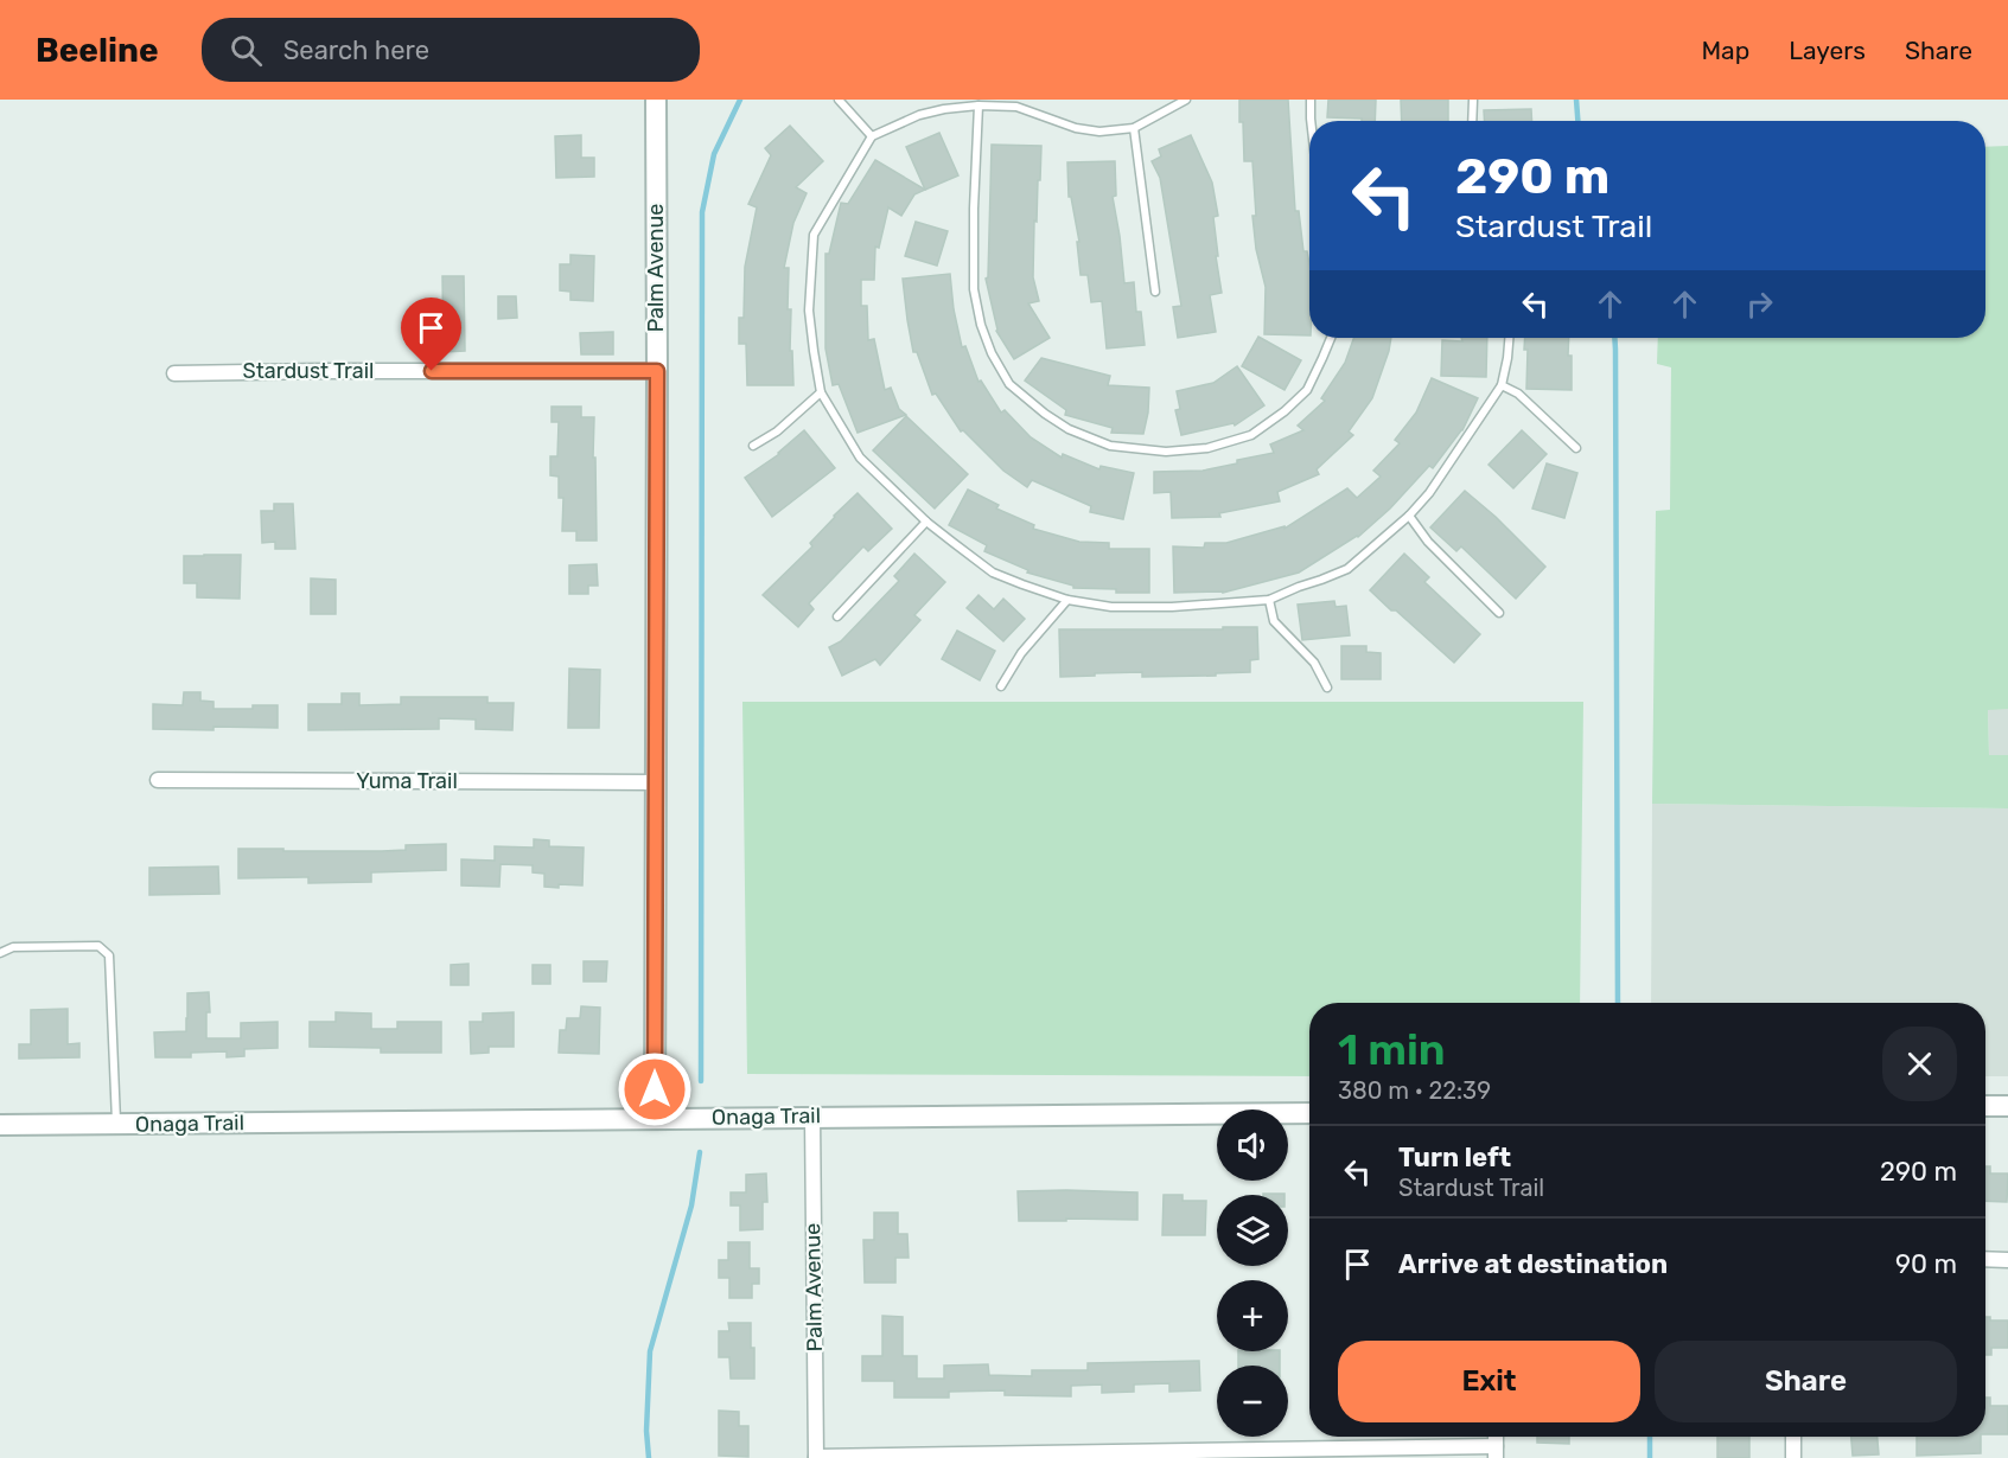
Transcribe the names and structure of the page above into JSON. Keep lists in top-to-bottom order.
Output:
{
  "streets": {
    "street": [
      "Palm Avenue",
      "Stardust Trail",
      "Yuma Trail",
      "Onaga Trail"
    ]
  },
  "crossings": [
    ["Palm Avenue", "Stardust Trail"],
    ["Palm Avenue", "Yuma Trail"],
    ["Palm Avenue", "Onaga Trail"]
  ],
  "page": {
    "header": "Beeline",
    "search": "Search here",
    "nav": ["Map", "Layers", "Share"],
    "turn": ["290 m", "Stardust Trail"],
    "heading": ["1 min", "380 m · 22:39"],
    "map_buttons": ["+", "−"],
    "list": [
      {
        "name": "Turn left",
        "note": "Stardust Trail",
        "value": "290 m"
      },
      {
        "name": "Arrive at destination",
        "value": "90 m"
      }
    ],
    "buttons": ["Exit", "Share"]
  }
}
